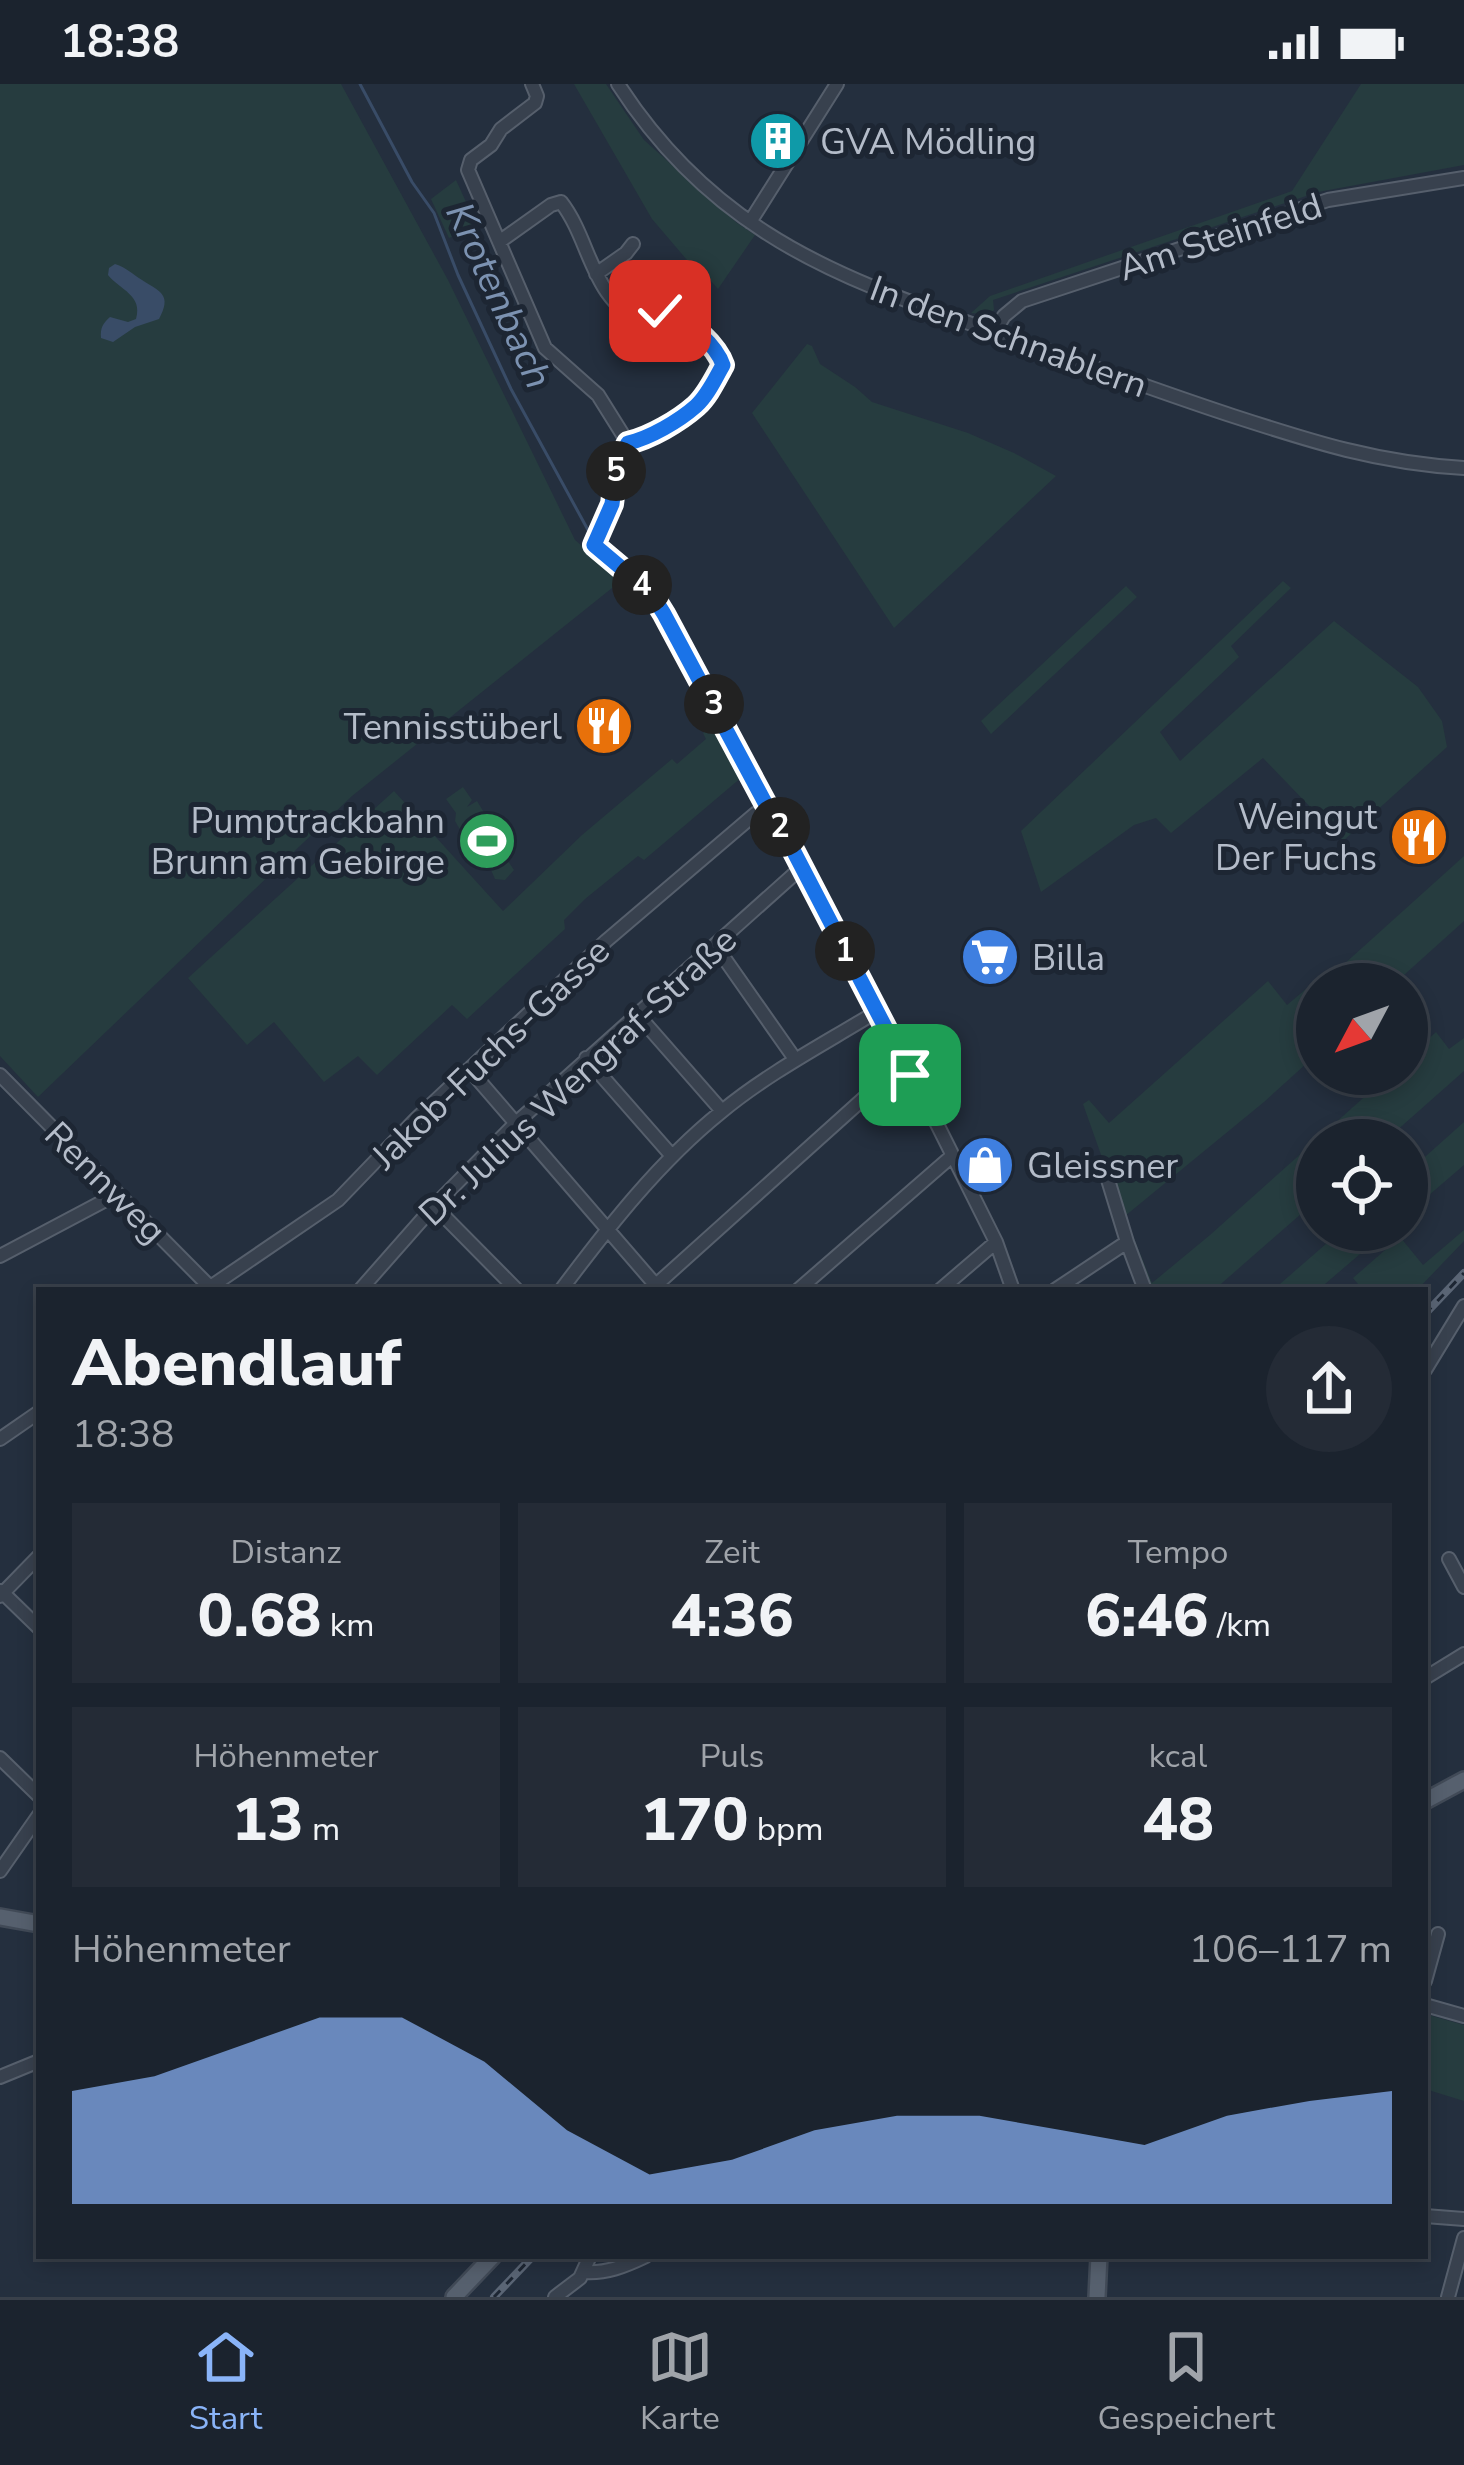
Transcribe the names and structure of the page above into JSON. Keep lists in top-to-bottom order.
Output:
{
  "streets": {
    "street": [
      "Am Steinfeld",
      "In den Schnablern",
      "Jakob-Fuchs-Gasse",
      "Dr. Julius Wengraf-Straße",
      "Rennweg"
    ]
  },
  "crossings": [
    ["Am Steinfeld", "In den Schnablern"]
  ],
  "water": ["Krotenbach"],
  "places": {
    "building": ["GVA Mödling"],
    "restaurant": ["Tennisstüberl", "Weingut Der Fuchs"],
    "sports": ["Pumptrackbahn Brunn am Gebirge"],
    "supermarket": ["Billa"],
    "shop": ["Gleissner"]
  },
  "north": "bottom left",
  "page": {
    "status": "18:38",
    "pins": [
      "5",
      "4",
      "3",
      "2",
      "1"
    ],
    "heading": ["Abendlauf", "18:38"],
    "stats": [
      ["Distanz", "0.68 km"],
      ["Zeit", "4:36"],
      ["Tempo", "6:46 /km"],
      ["Höhenmeter", "13 m"],
      ["Puls", "170 bpm"],
      ["kcal", "48"]
    ],
    "chart": ["Höhenmeter", "106–117 m"],
    "tabs": ["Start", "Karte", "Gespeichert"]
  }
}
